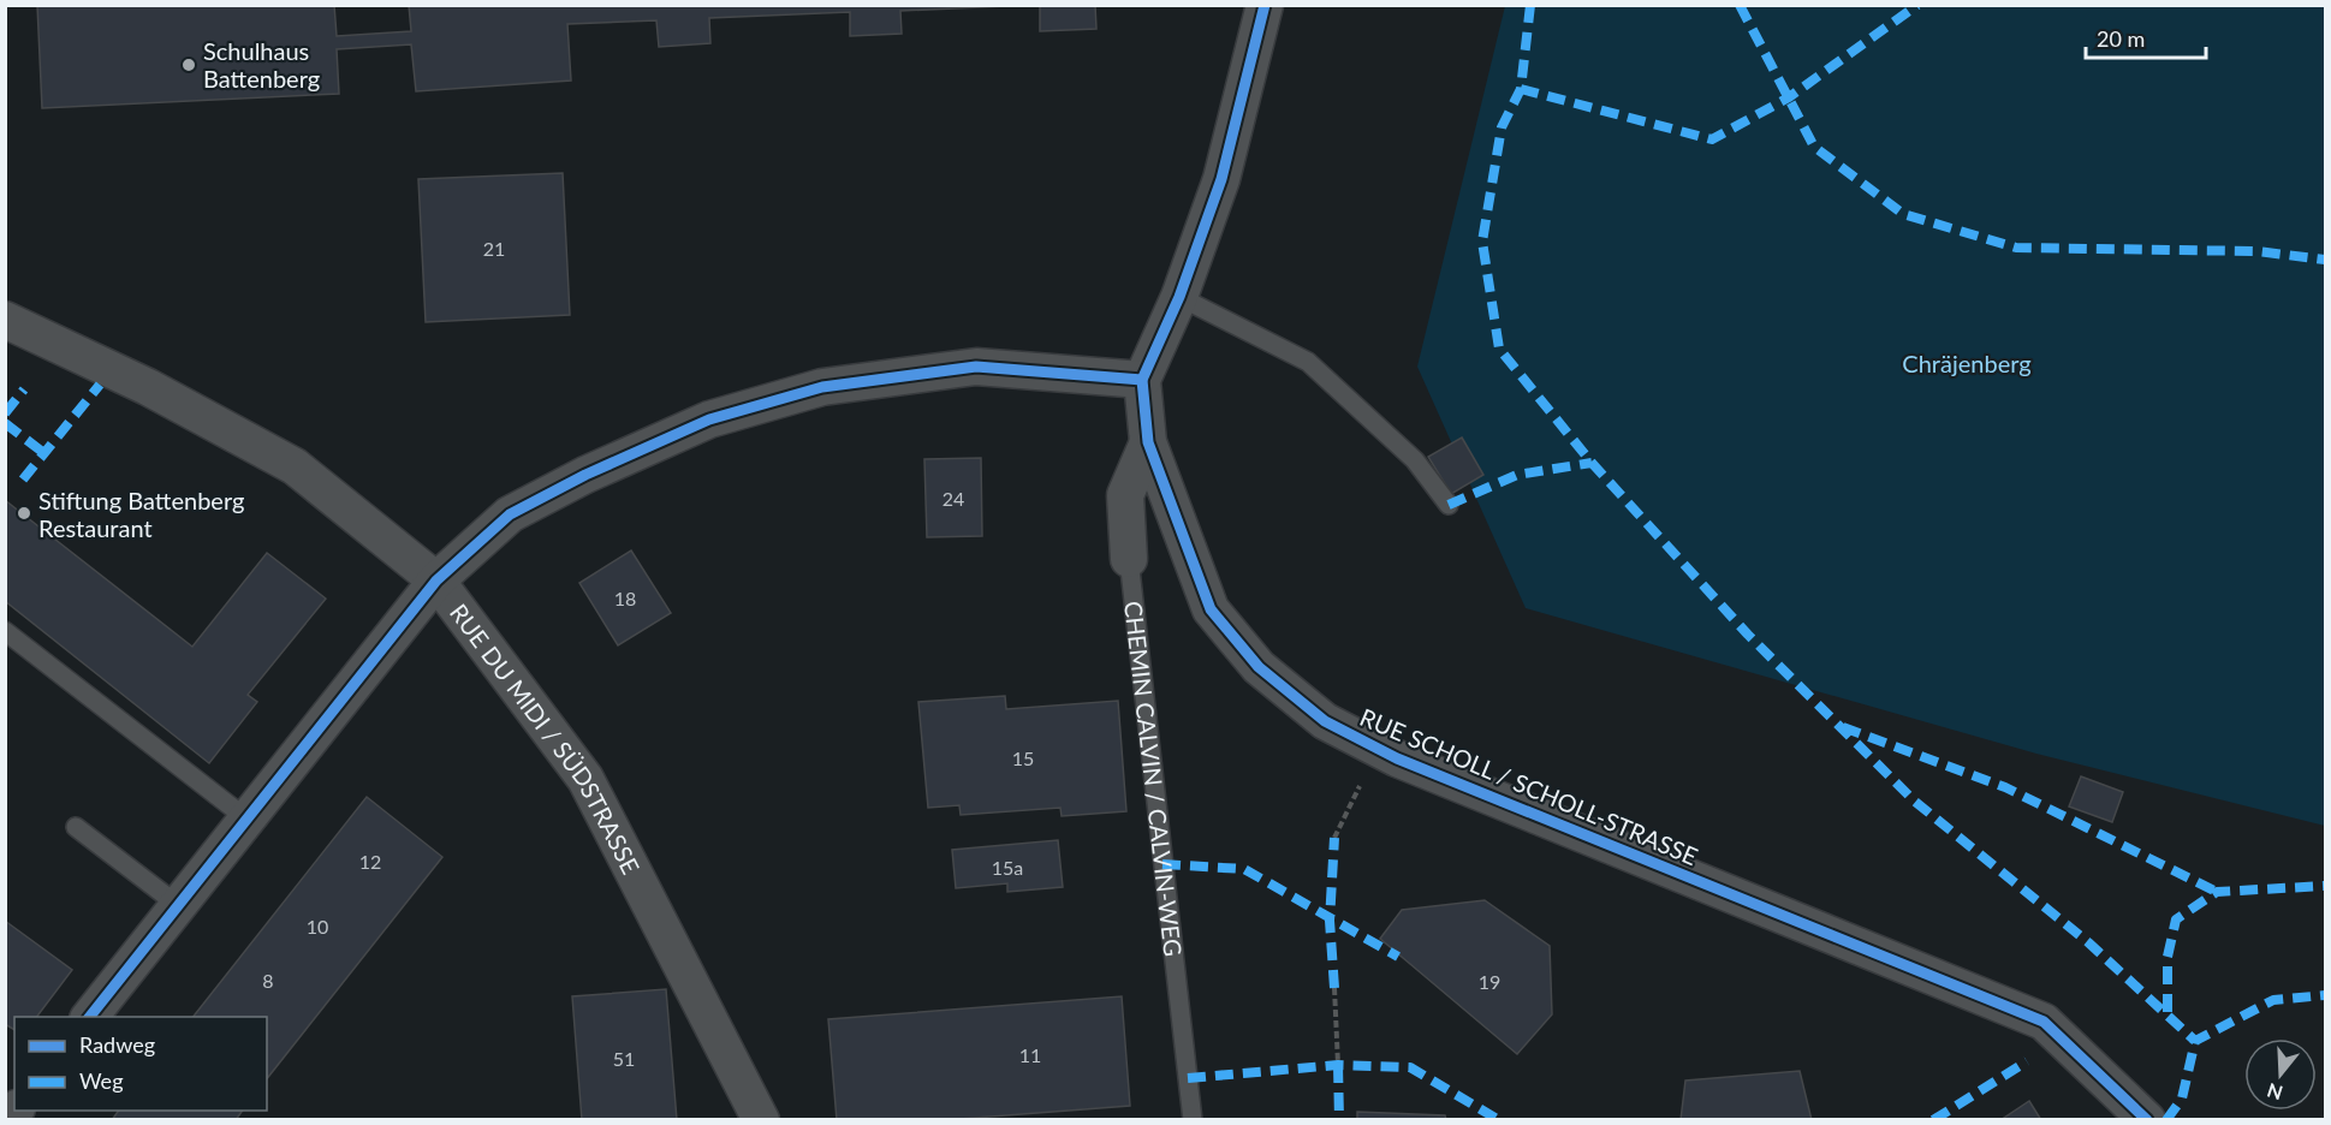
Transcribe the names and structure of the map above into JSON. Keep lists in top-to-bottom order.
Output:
{
  "streets": {
    "street": ["RUE DU MIDI / SÜDSTRASSE", "CHEMIN CALVIN / CALVIN-WEG", "RUE SCHOLL / SCHOLL-STRASSE"]
  },
  "crossings": [
    ["CHEMIN CALVIN / CALVIN-WEG", "RUE SCHOLL / SCHOLL-STRASSE"]
  ],
  "parks": ["Chräjenberg"],
  "places": ["Schulhaus Battenberg", "Stiftung Battenberg Restaurant"],
  "house_numbers": [
    "21",
    "24",
    "18",
    "15",
    "12",
    "15a",
    "10",
    "8",
    "19",
    "11",
    "51"
  ],
  "legend": ["Radweg", "Weg"],
  "scale_bar": "20 m",
  "north": "bottom"
}
